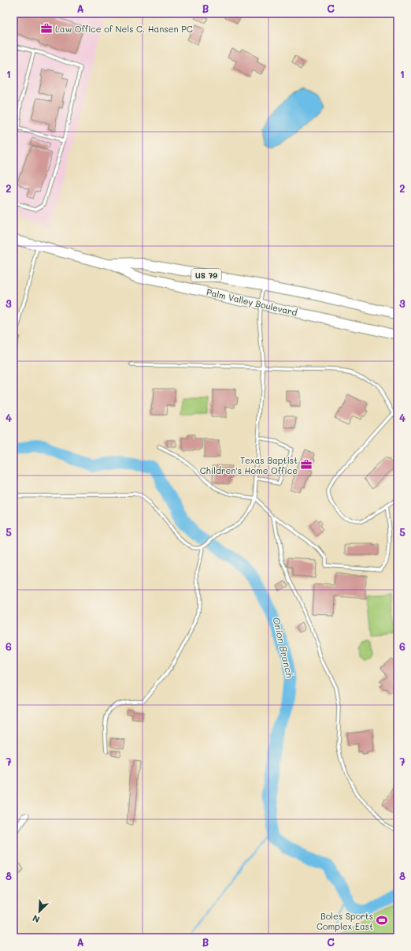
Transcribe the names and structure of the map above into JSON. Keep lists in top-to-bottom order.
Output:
{
  "streets": {
    "highway": ["US 79", "Palm Valley Boulevard"]
  },
  "crossings": [
    ["US 79", "Palm Valley Boulevard"]
  ],
  "water": ["Onion Branch"],
  "places": {
    "office": ["Law Office of Nels C. Hansen PC", "Texas Baptist Children's Home Office"],
    "sports": ["Boles Sports Complex East"]
  },
  "north": "bottom left",
  "grid": {
    "columns": ["A", "B", "C"],
    "rows": [
      "1",
      "2",
      "3",
      "4",
      "5",
      "6",
      "7",
      "8"
    ]
  }
}
